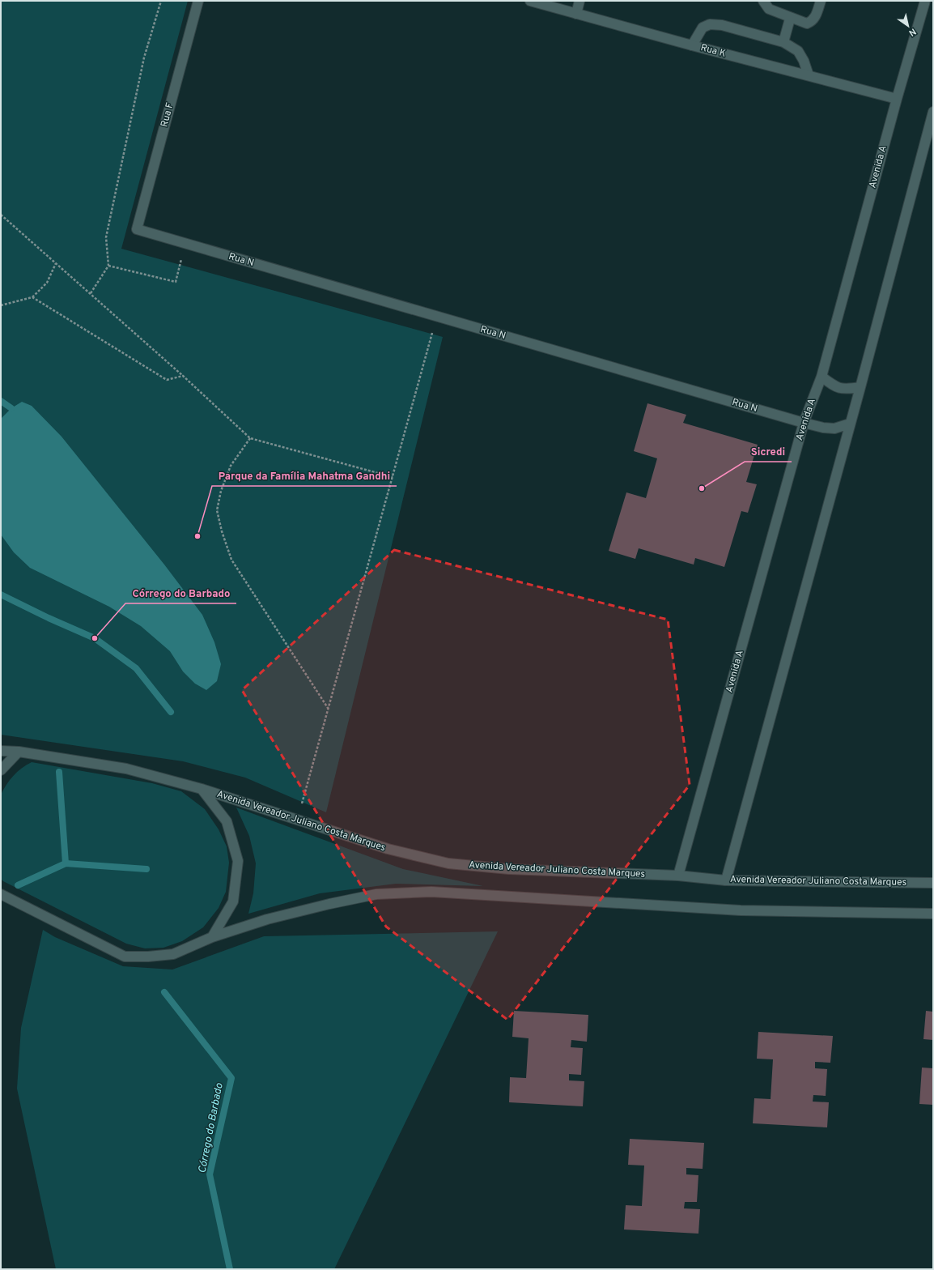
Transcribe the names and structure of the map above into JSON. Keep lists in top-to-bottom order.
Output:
{
  "streets": {
    "street": [
      "Rua K",
      "Rua F",
      "Avenida A",
      "Rua N",
      "Avenida Vereador Juliano Costa Marques"
    ]
  },
  "crossings": [
    ["Rua K", "Avenida A"],
    ["Rua F", "Rua N"],
    ["Avenida A", "Rua N"],
    ["Avenida A", "Avenida Vereador Juliano Costa Marques"]
  ],
  "water": ["Córrego do Barbado"],
  "places": ["Sicredi", "Parque da Família Mahatma Gandhi", "Córrego do Barbado"],
  "north": "bottom right"
}
